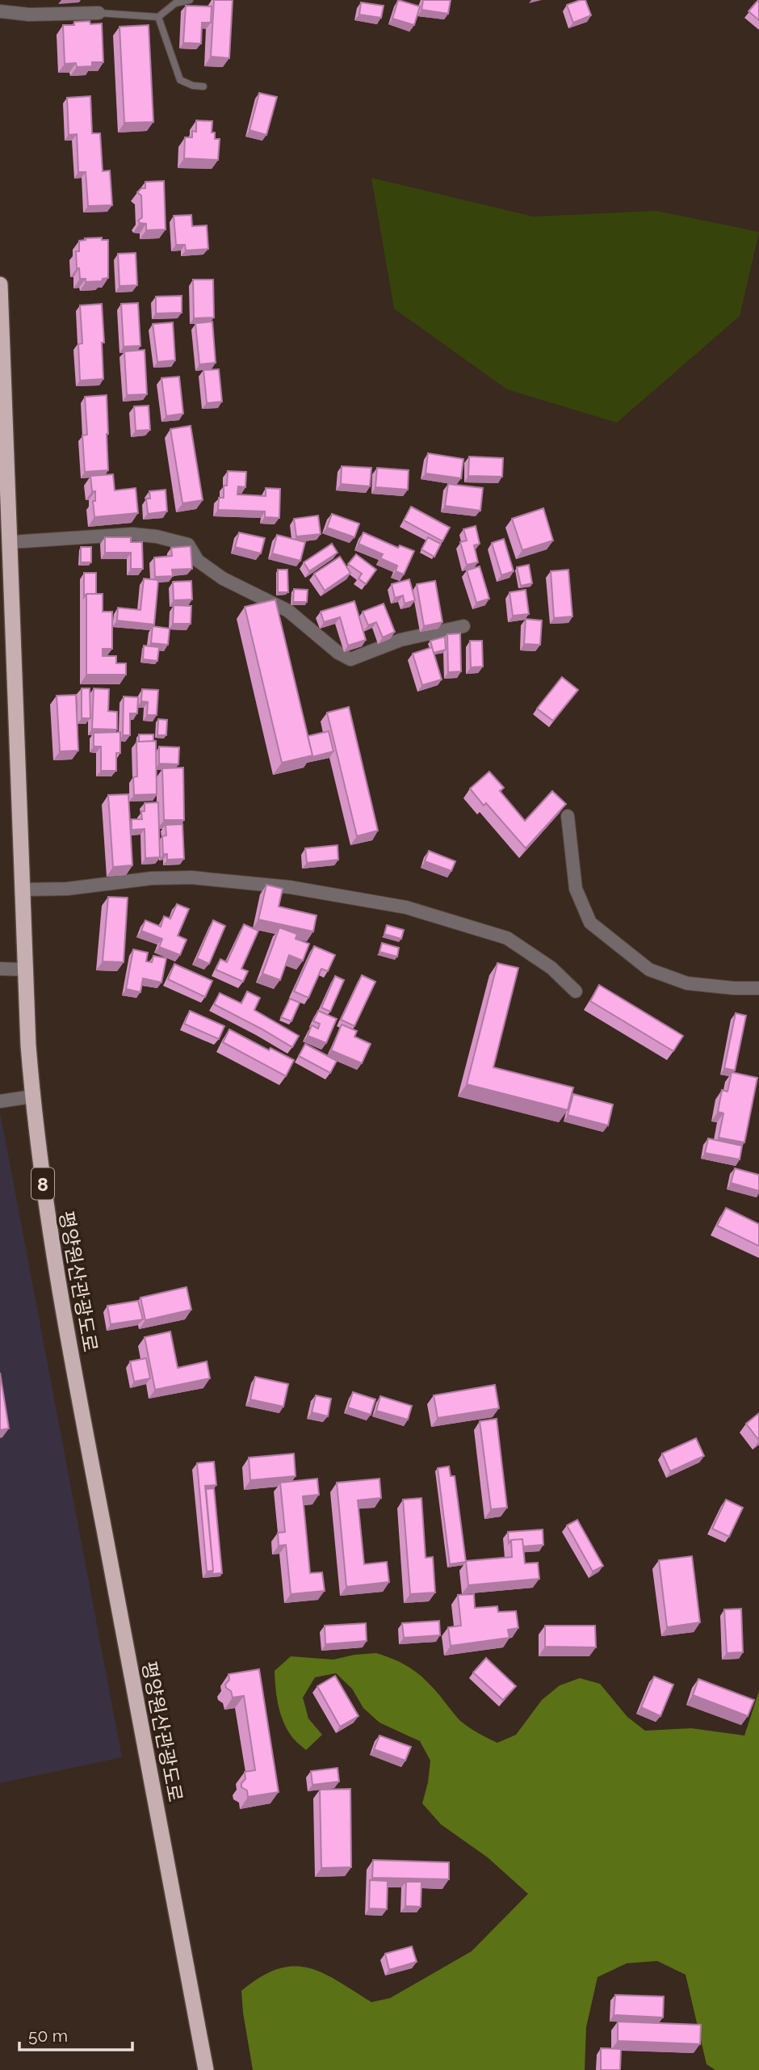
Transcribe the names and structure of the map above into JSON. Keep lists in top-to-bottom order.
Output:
{
  "streets": {
    "highway": ["8", "평양원산관광도로"]
  },
  "scale_bar": "50 m"
}
